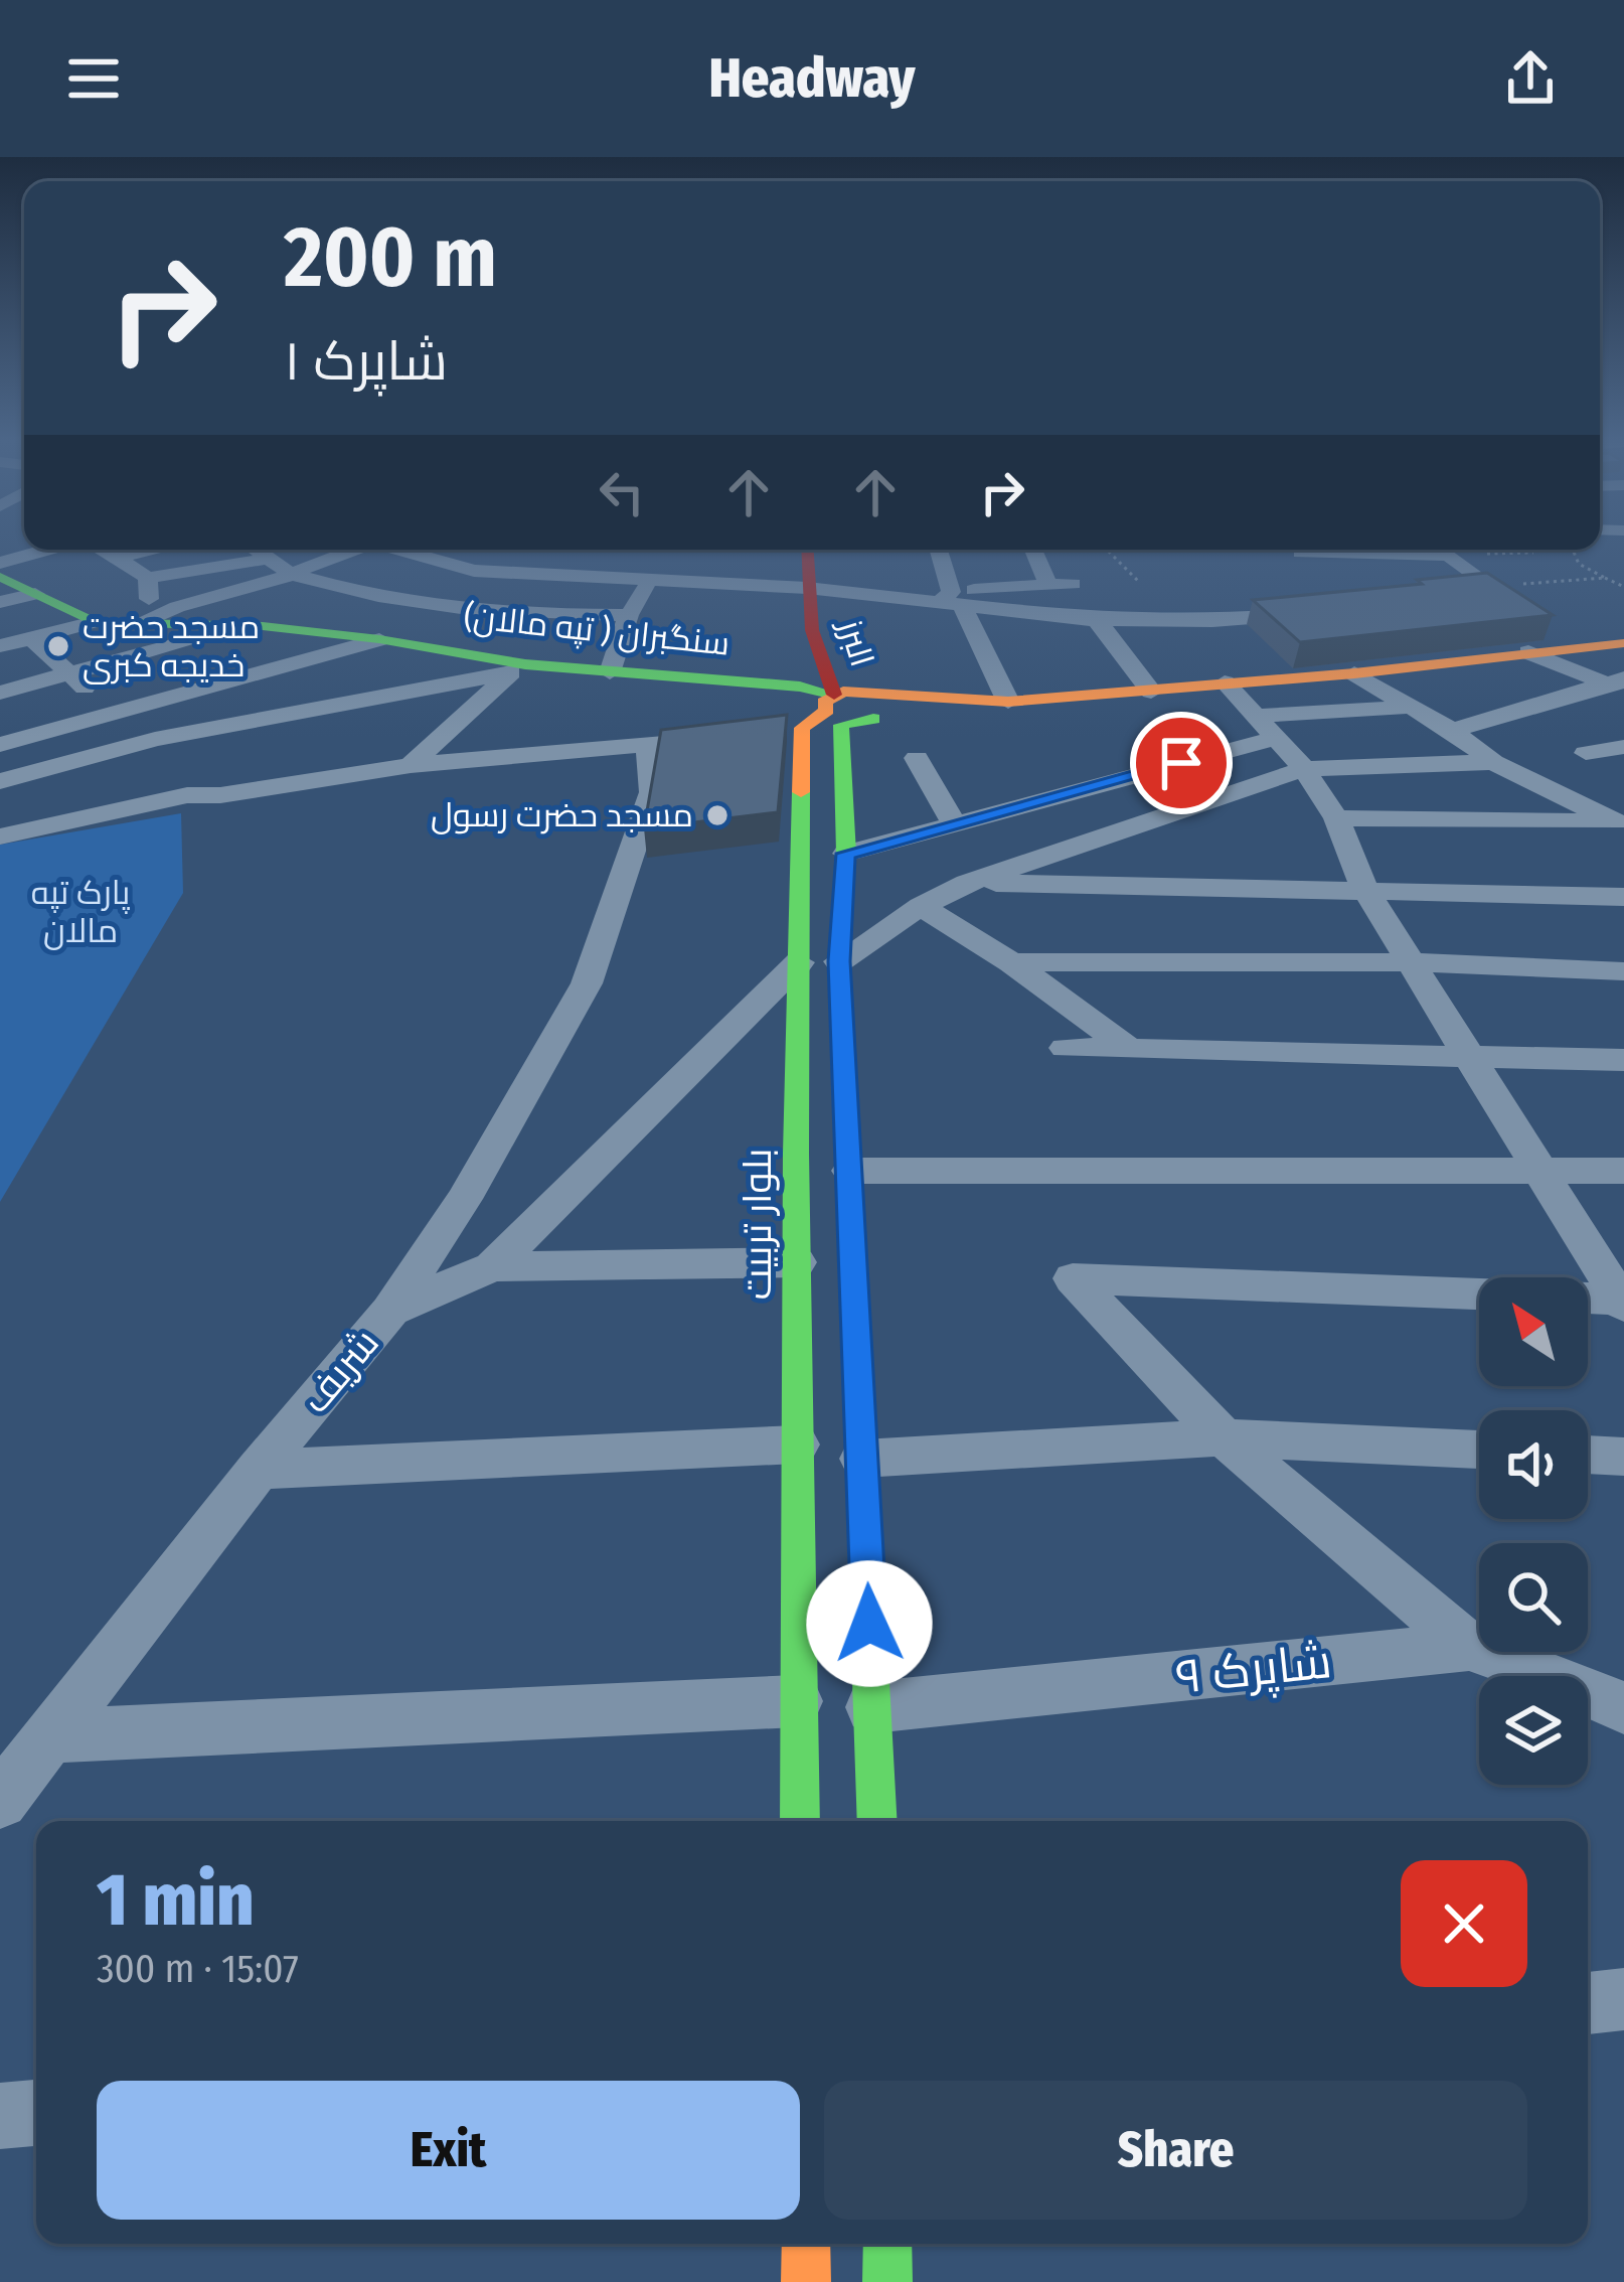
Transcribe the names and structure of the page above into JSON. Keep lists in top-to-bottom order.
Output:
{
  "streets": {
    "street": [
      "سنگبران ( تپه مالان)",
      "البرز",
      "بلوار تربیت",
      "شریف",
      "شاپرک ۹"
    ]
  },
  "crossings": [
    ["سنگبران ( تپه مالان)", "البرز"],
    ["سنگبران ( تپه مالان)", "بلوار تربیت"],
    ["البرز", "بلوار تربیت"],
    ["بلوار تربیت", "شریف"],
    ["بلوار تربیت", "شاپرک ۹"]
  ],
  "parks": ["پارک تپه مالان"],
  "places": ["مسجد حضرت خدیجه کبری", "مسجد حضرت رسول"],
  "north": "top left",
  "page": {
    "header": "Headway",
    "turn": ["200 m", "شاپرک ۱"],
    "heading": ["1 min", "300 m · 15:07"],
    "buttons": ["Exit", "Share"]
  }
}
